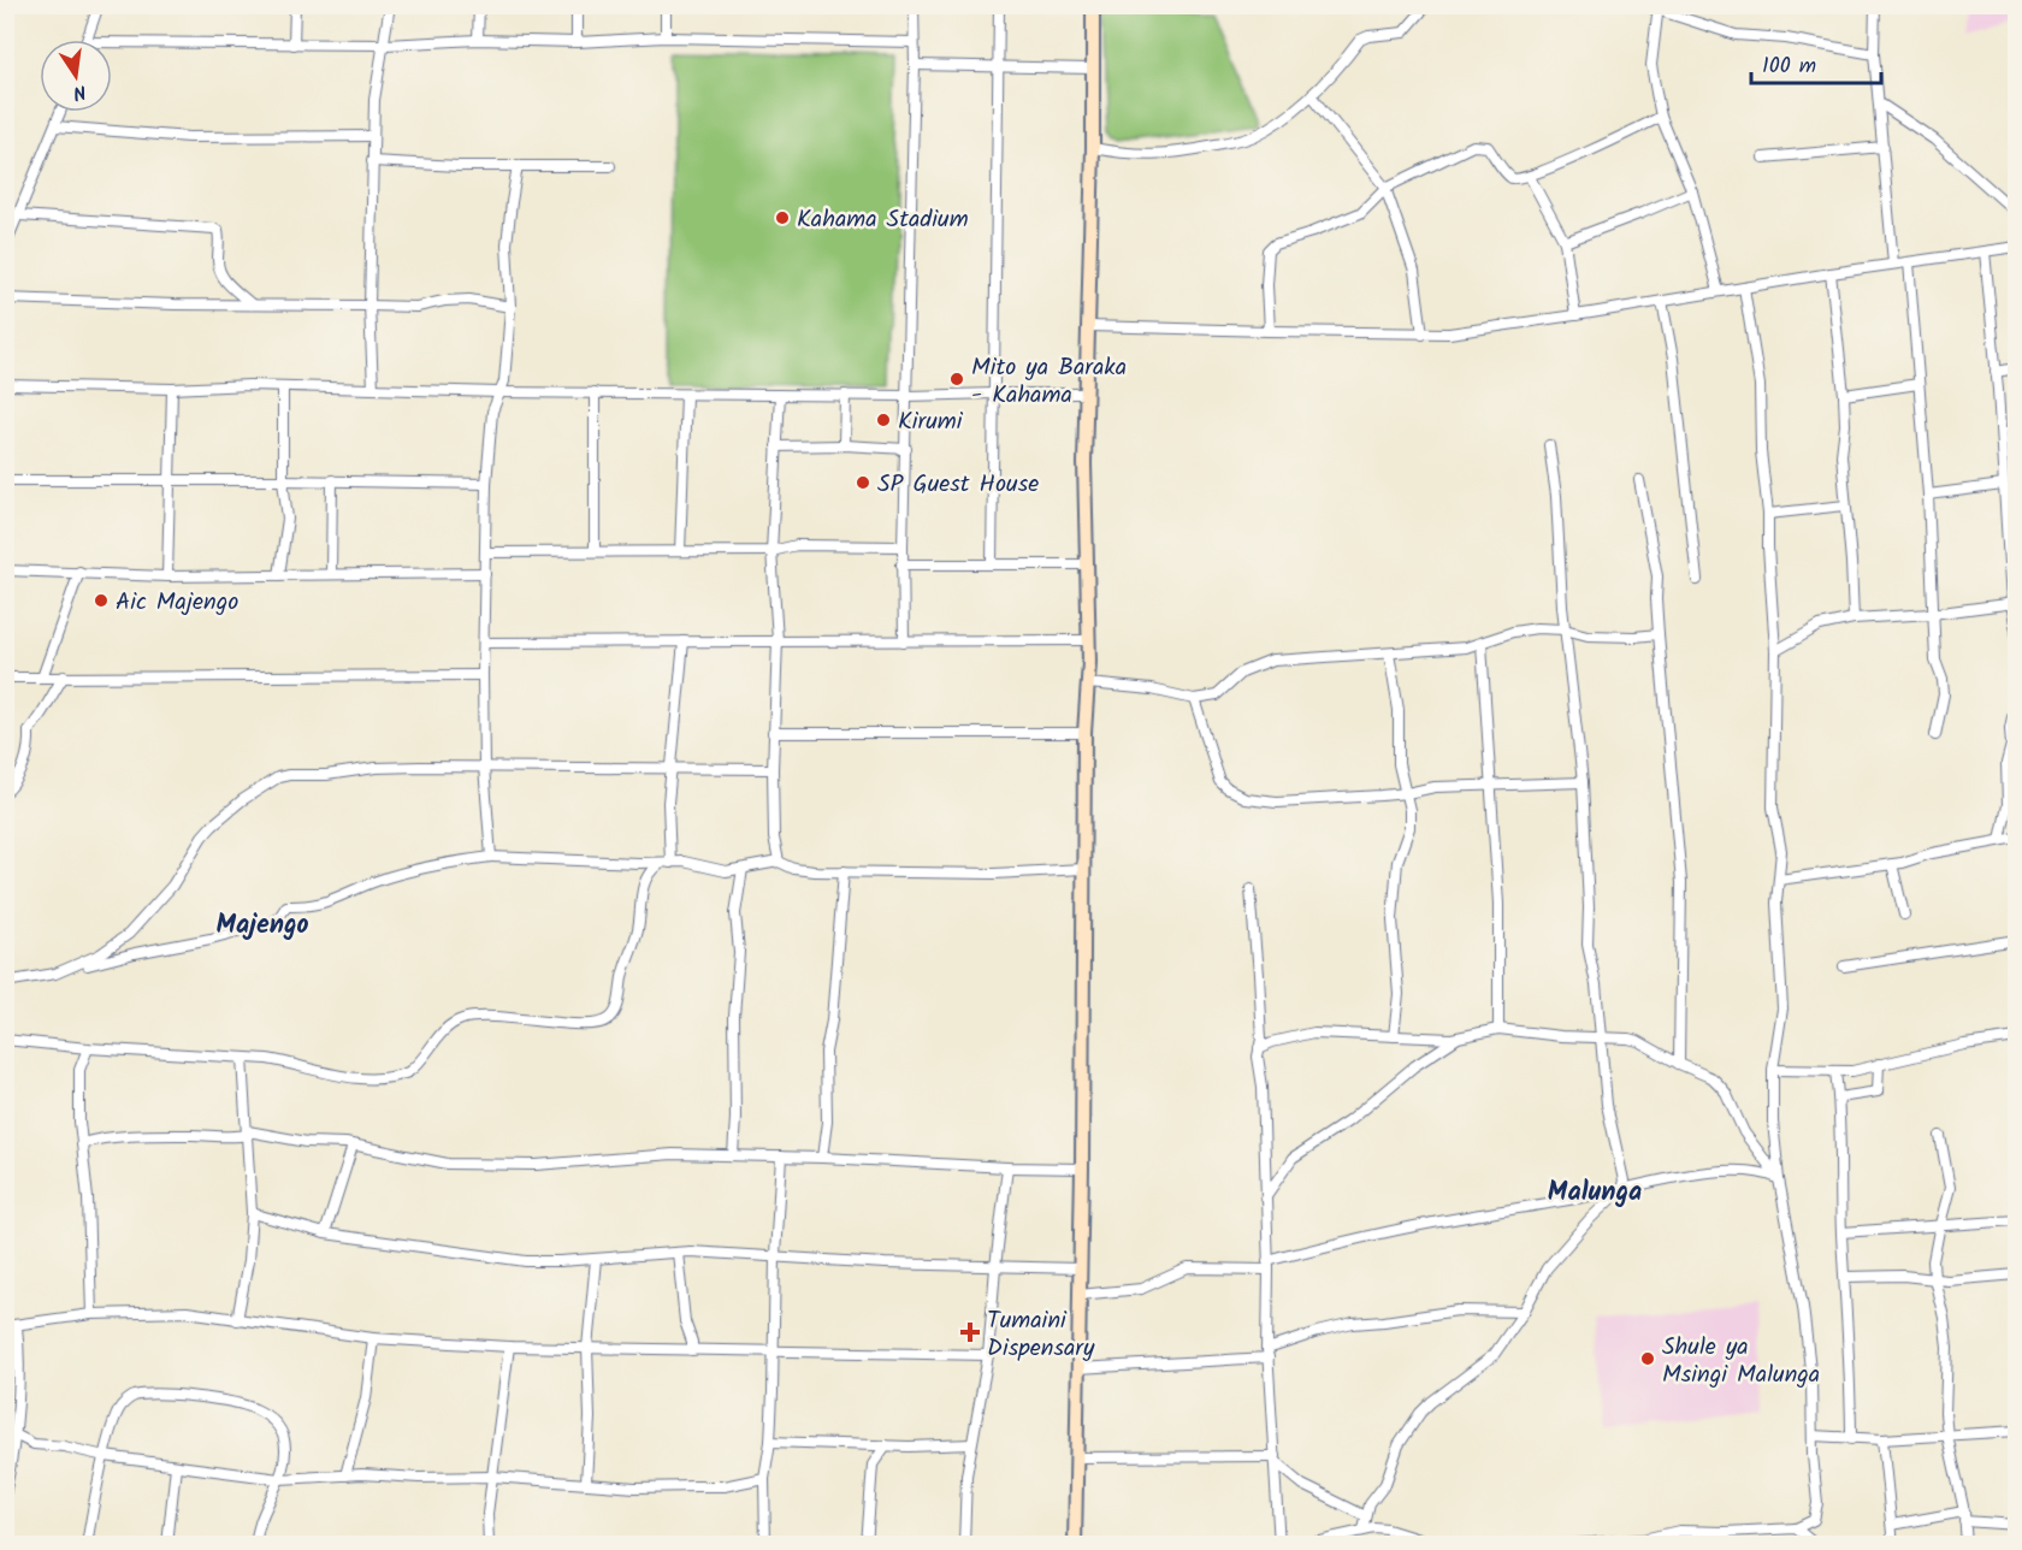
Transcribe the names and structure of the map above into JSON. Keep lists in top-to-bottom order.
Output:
{
  "districts": ["Majengo", "Malunga"],
  "places": {
    "other": [
      "Kahama Stadium",
      "Mito ya Baraka - Kahama",
      "Kirumi",
      "SP Guest House",
      "Aic Majengo",
      "Shule ya Msingi Malunga"
    ],
    "health": ["Tumaini Dispensary"]
  },
  "scale_bar": "100 m",
  "north": "bottom"
}
